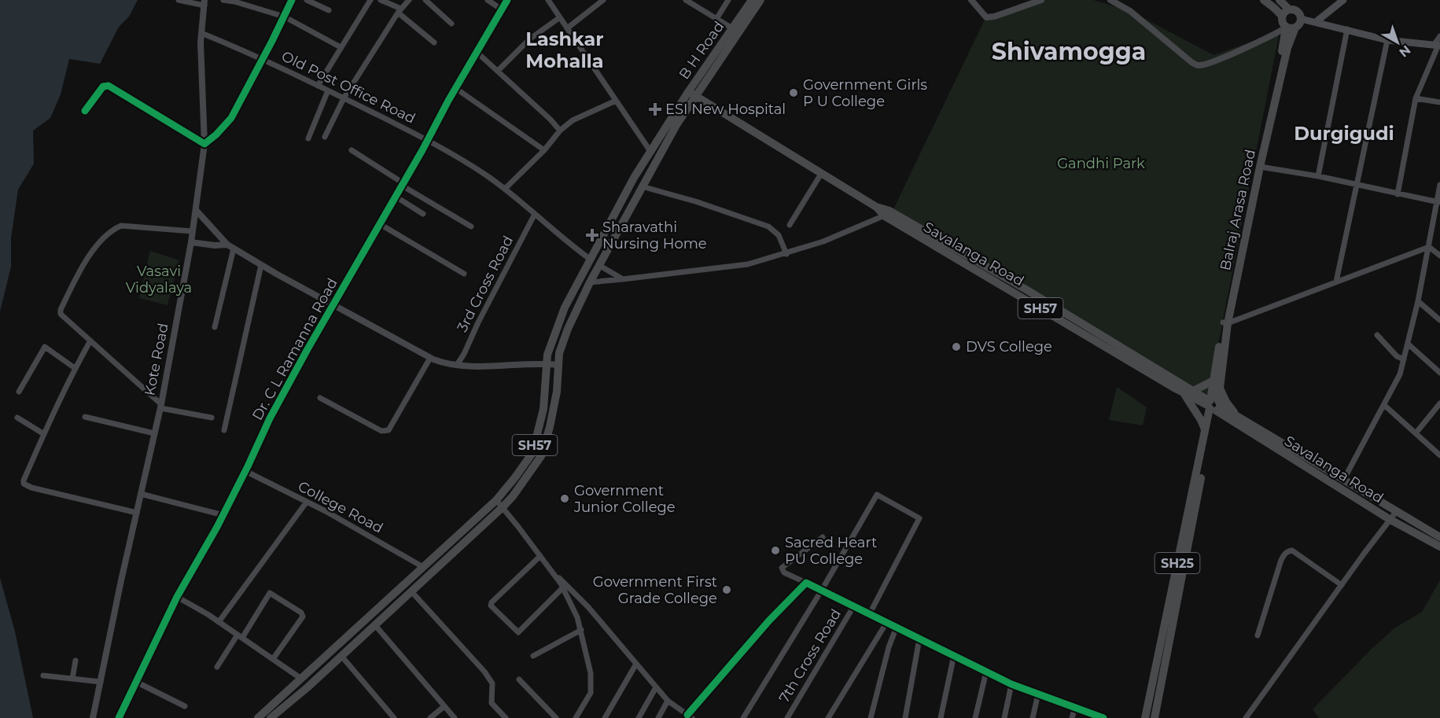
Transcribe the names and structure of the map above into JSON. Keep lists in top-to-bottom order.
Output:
{
  "streets": {
    "main road": [
      "B H Road",
      "Balraj Arasa Road",
      "Savalanga Road",
      "SH57",
      "SH25"
    ],
    "street": [
      "Old Post Office Road",
      "3rd Cross Road",
      "Dr. C L Ramanna Road",
      "Kote Road",
      "College Road",
      "7th Cross Road"
    ]
  },
  "crossings": [
    ["B H Road", "Savalanga Road"],
    ["B H Road", "SH57"],
    ["Old Post Office Road", "3rd Cross Road"],
    ["Old Post Office Road", "SH57"],
    ["Old Post Office Road", "Dr. C L Ramanna Road"],
    ["Old Post Office Road", "Kote Road"],
    ["Balraj Arasa Road", "Savalanga Road"],
    ["Balraj Arasa Road", "SH25"],
    ["Savalanga Road", "SH57"],
    ["Savalanga Road", "SH25"],
    ["SH57", "College Road"],
    ["Dr. C L Ramanna Road", "College Road"]
  ],
  "districts": ["Lashkar Mohalla", "Shivamogga", "Durgigudi"],
  "parks": ["Gandhi Park", "Vasavi Vidyalaya"],
  "places": {
    "other": [
      "Government Girls P U College",
      "DVS College",
      "Government Junior College",
      "Sacred Heart PU College",
      "Government First Grade College"
    ],
    "health": ["ESI New Hospital", "Sharavathi Nursing Home"]
  },
  "north": "bottom right"
}
